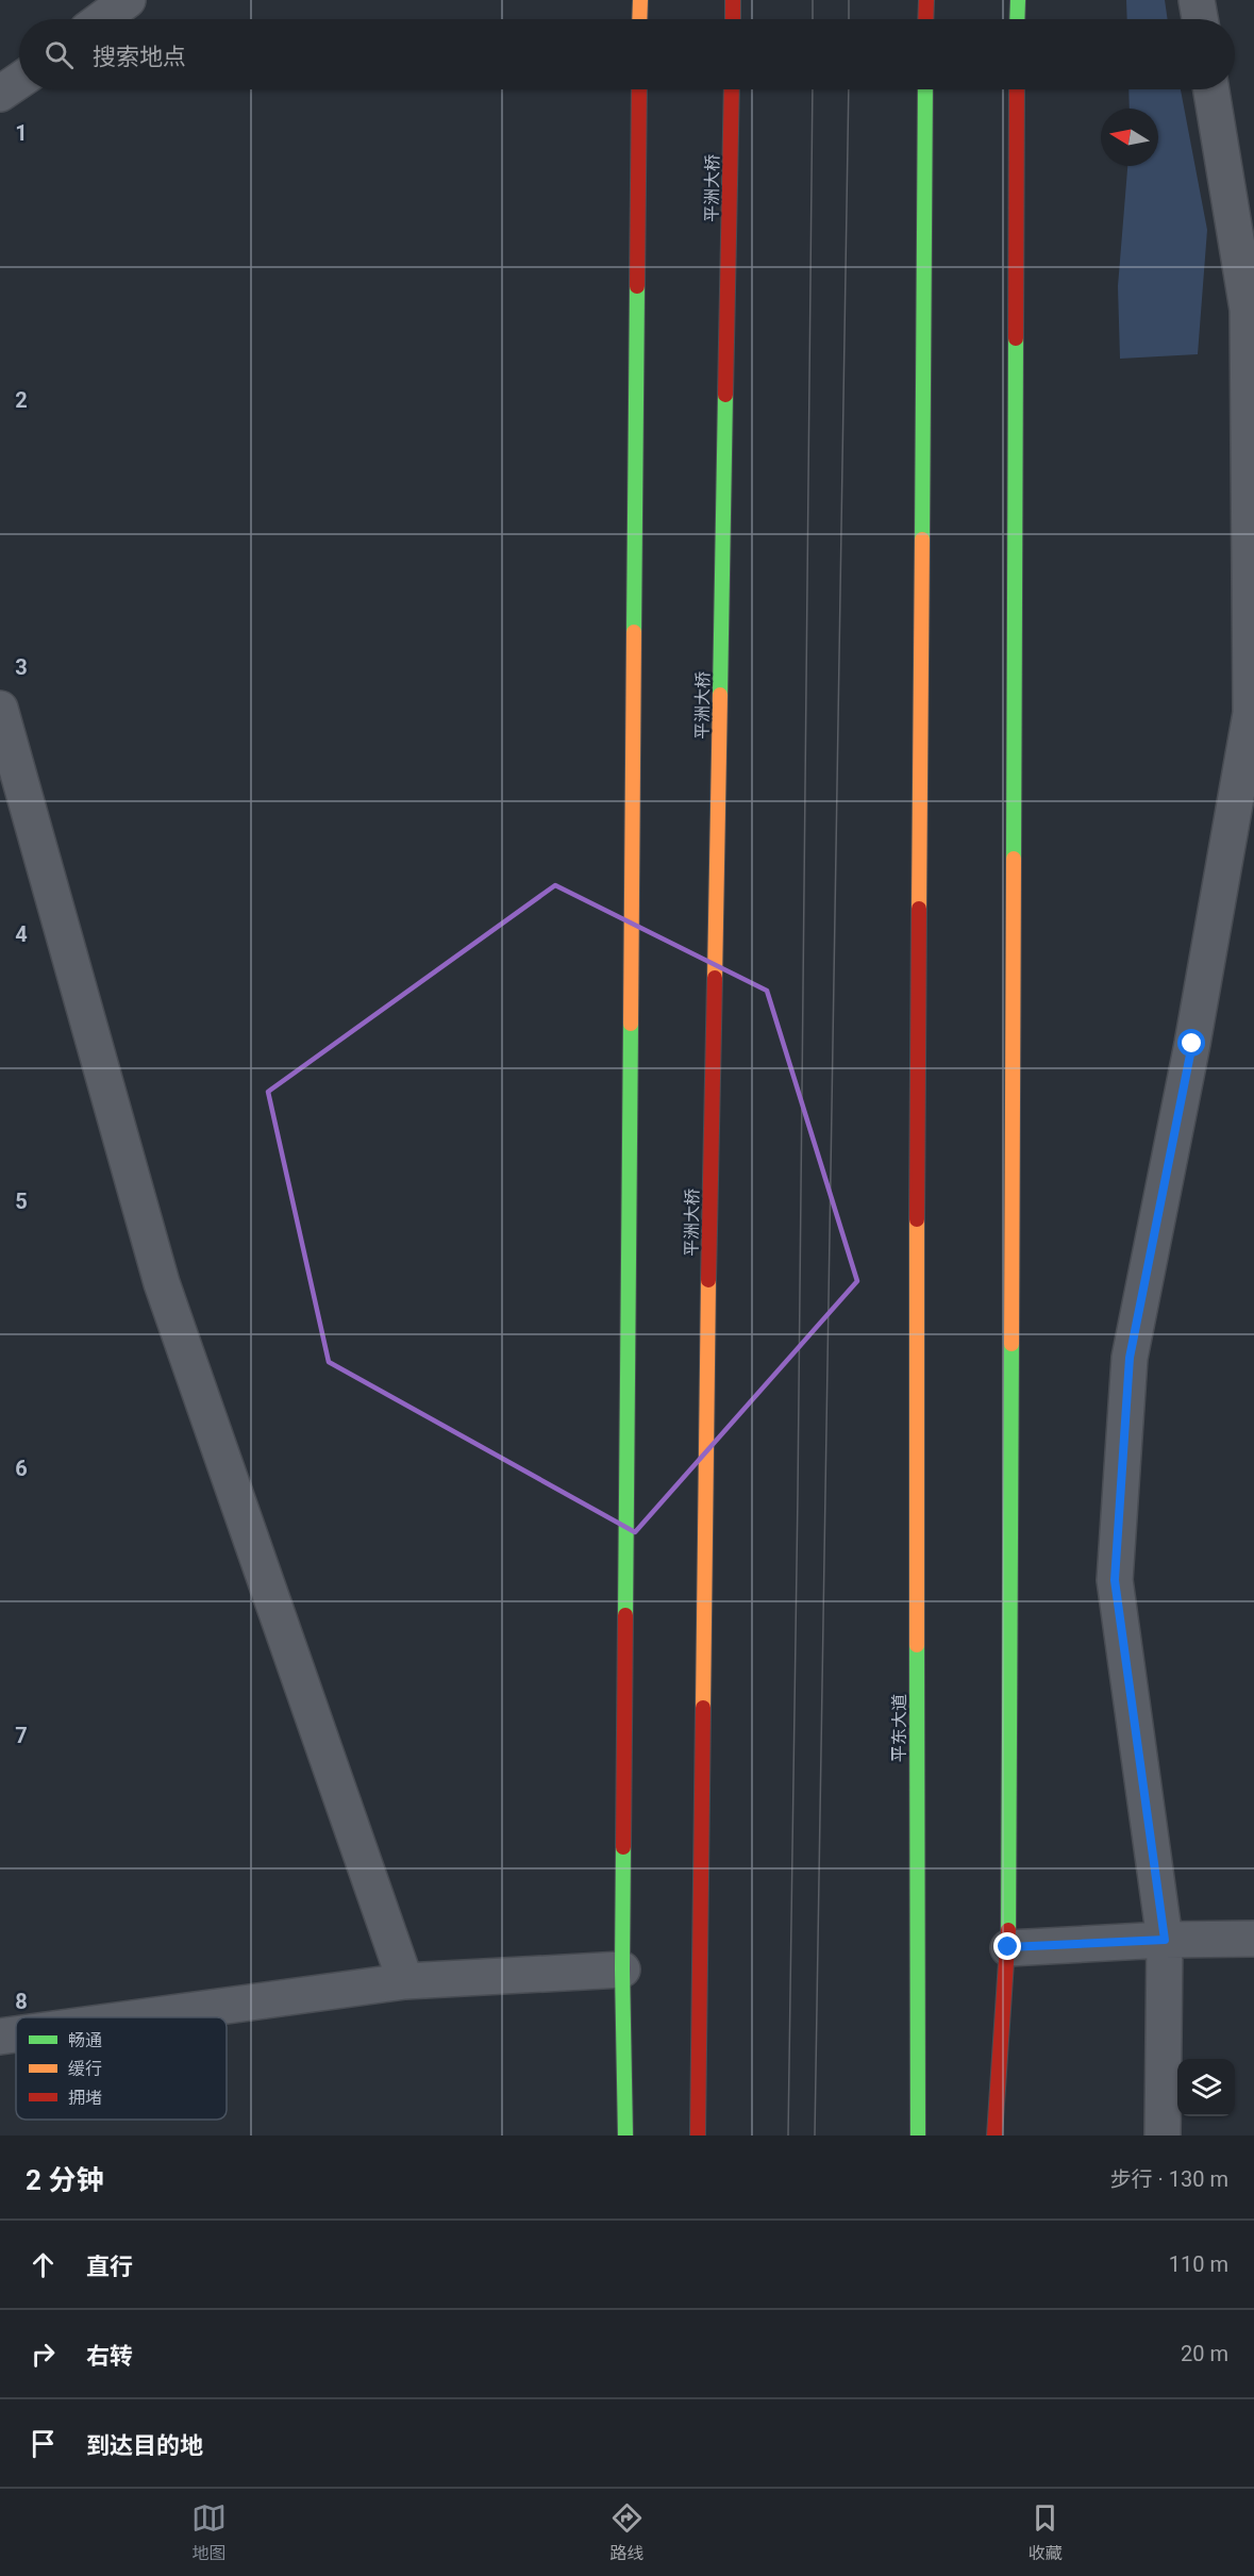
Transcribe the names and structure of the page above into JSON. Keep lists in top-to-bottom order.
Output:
{
  "streets": {
    "main road": ["平洲大桥", "平东大道"]
  },
  "legend": ["畅通", "缓行", "拥堵"],
  "north": "left",
  "page": {
    "search": "搜索地点",
    "heading": ["2 分钟", "步行 · 130 m"],
    "list": [
      ["直行", "110 m"],
      ["右转", "20 m"],
      "到达目的地"
    ],
    "nav": ["地图", "路线", "收藏"]
  },
  "grid": {
    "rows": [
      "1",
      "2",
      "3",
      "4",
      "5",
      "6",
      "7",
      "8"
    ]
  }
}
